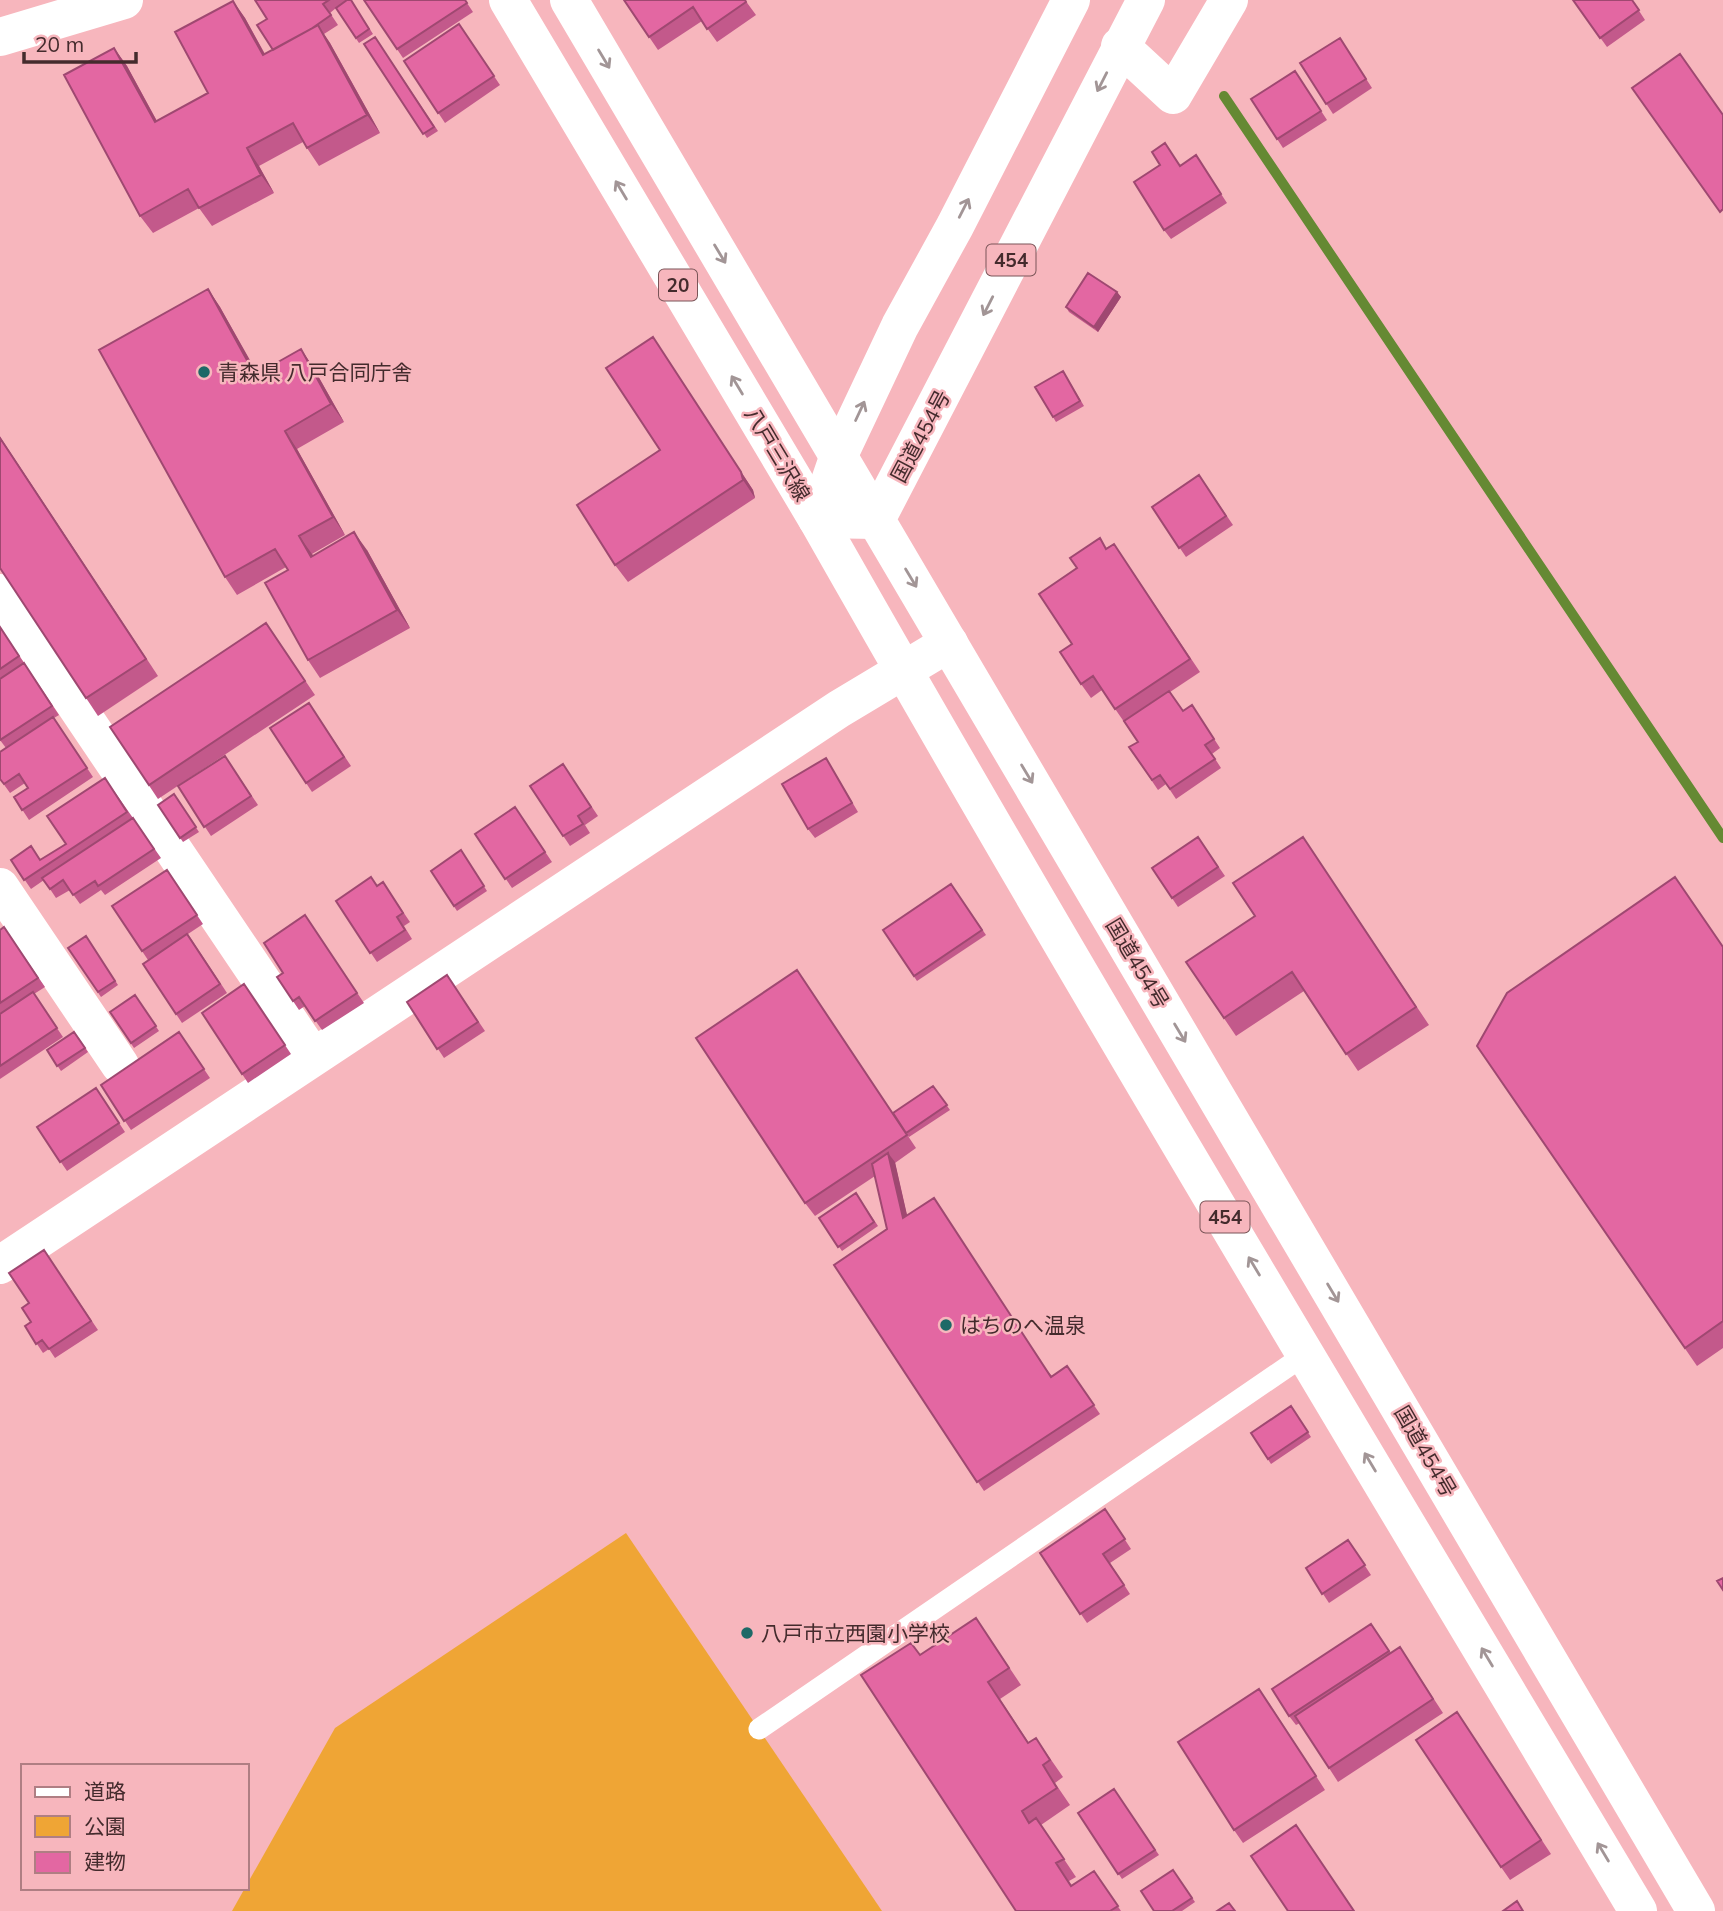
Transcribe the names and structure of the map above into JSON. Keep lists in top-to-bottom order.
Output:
{
  "streets": {
    "main road": [
      "454",
      "20",
      "国道454号",
      "八戸三沢線"
    ]
  },
  "crossings": [
    ["454", "八戸三沢線"],
    ["20", "国道454号"],
    ["20", "八戸三沢線"],
    ["国道454号", "八戸三沢線"]
  ],
  "places": ["青森県 八戸合同庁舎", "はちのへ温泉", "八戸市立西園小学校"],
  "legend": ["道路", "公園", "建物"],
  "scale_bar": "20 m"
}
